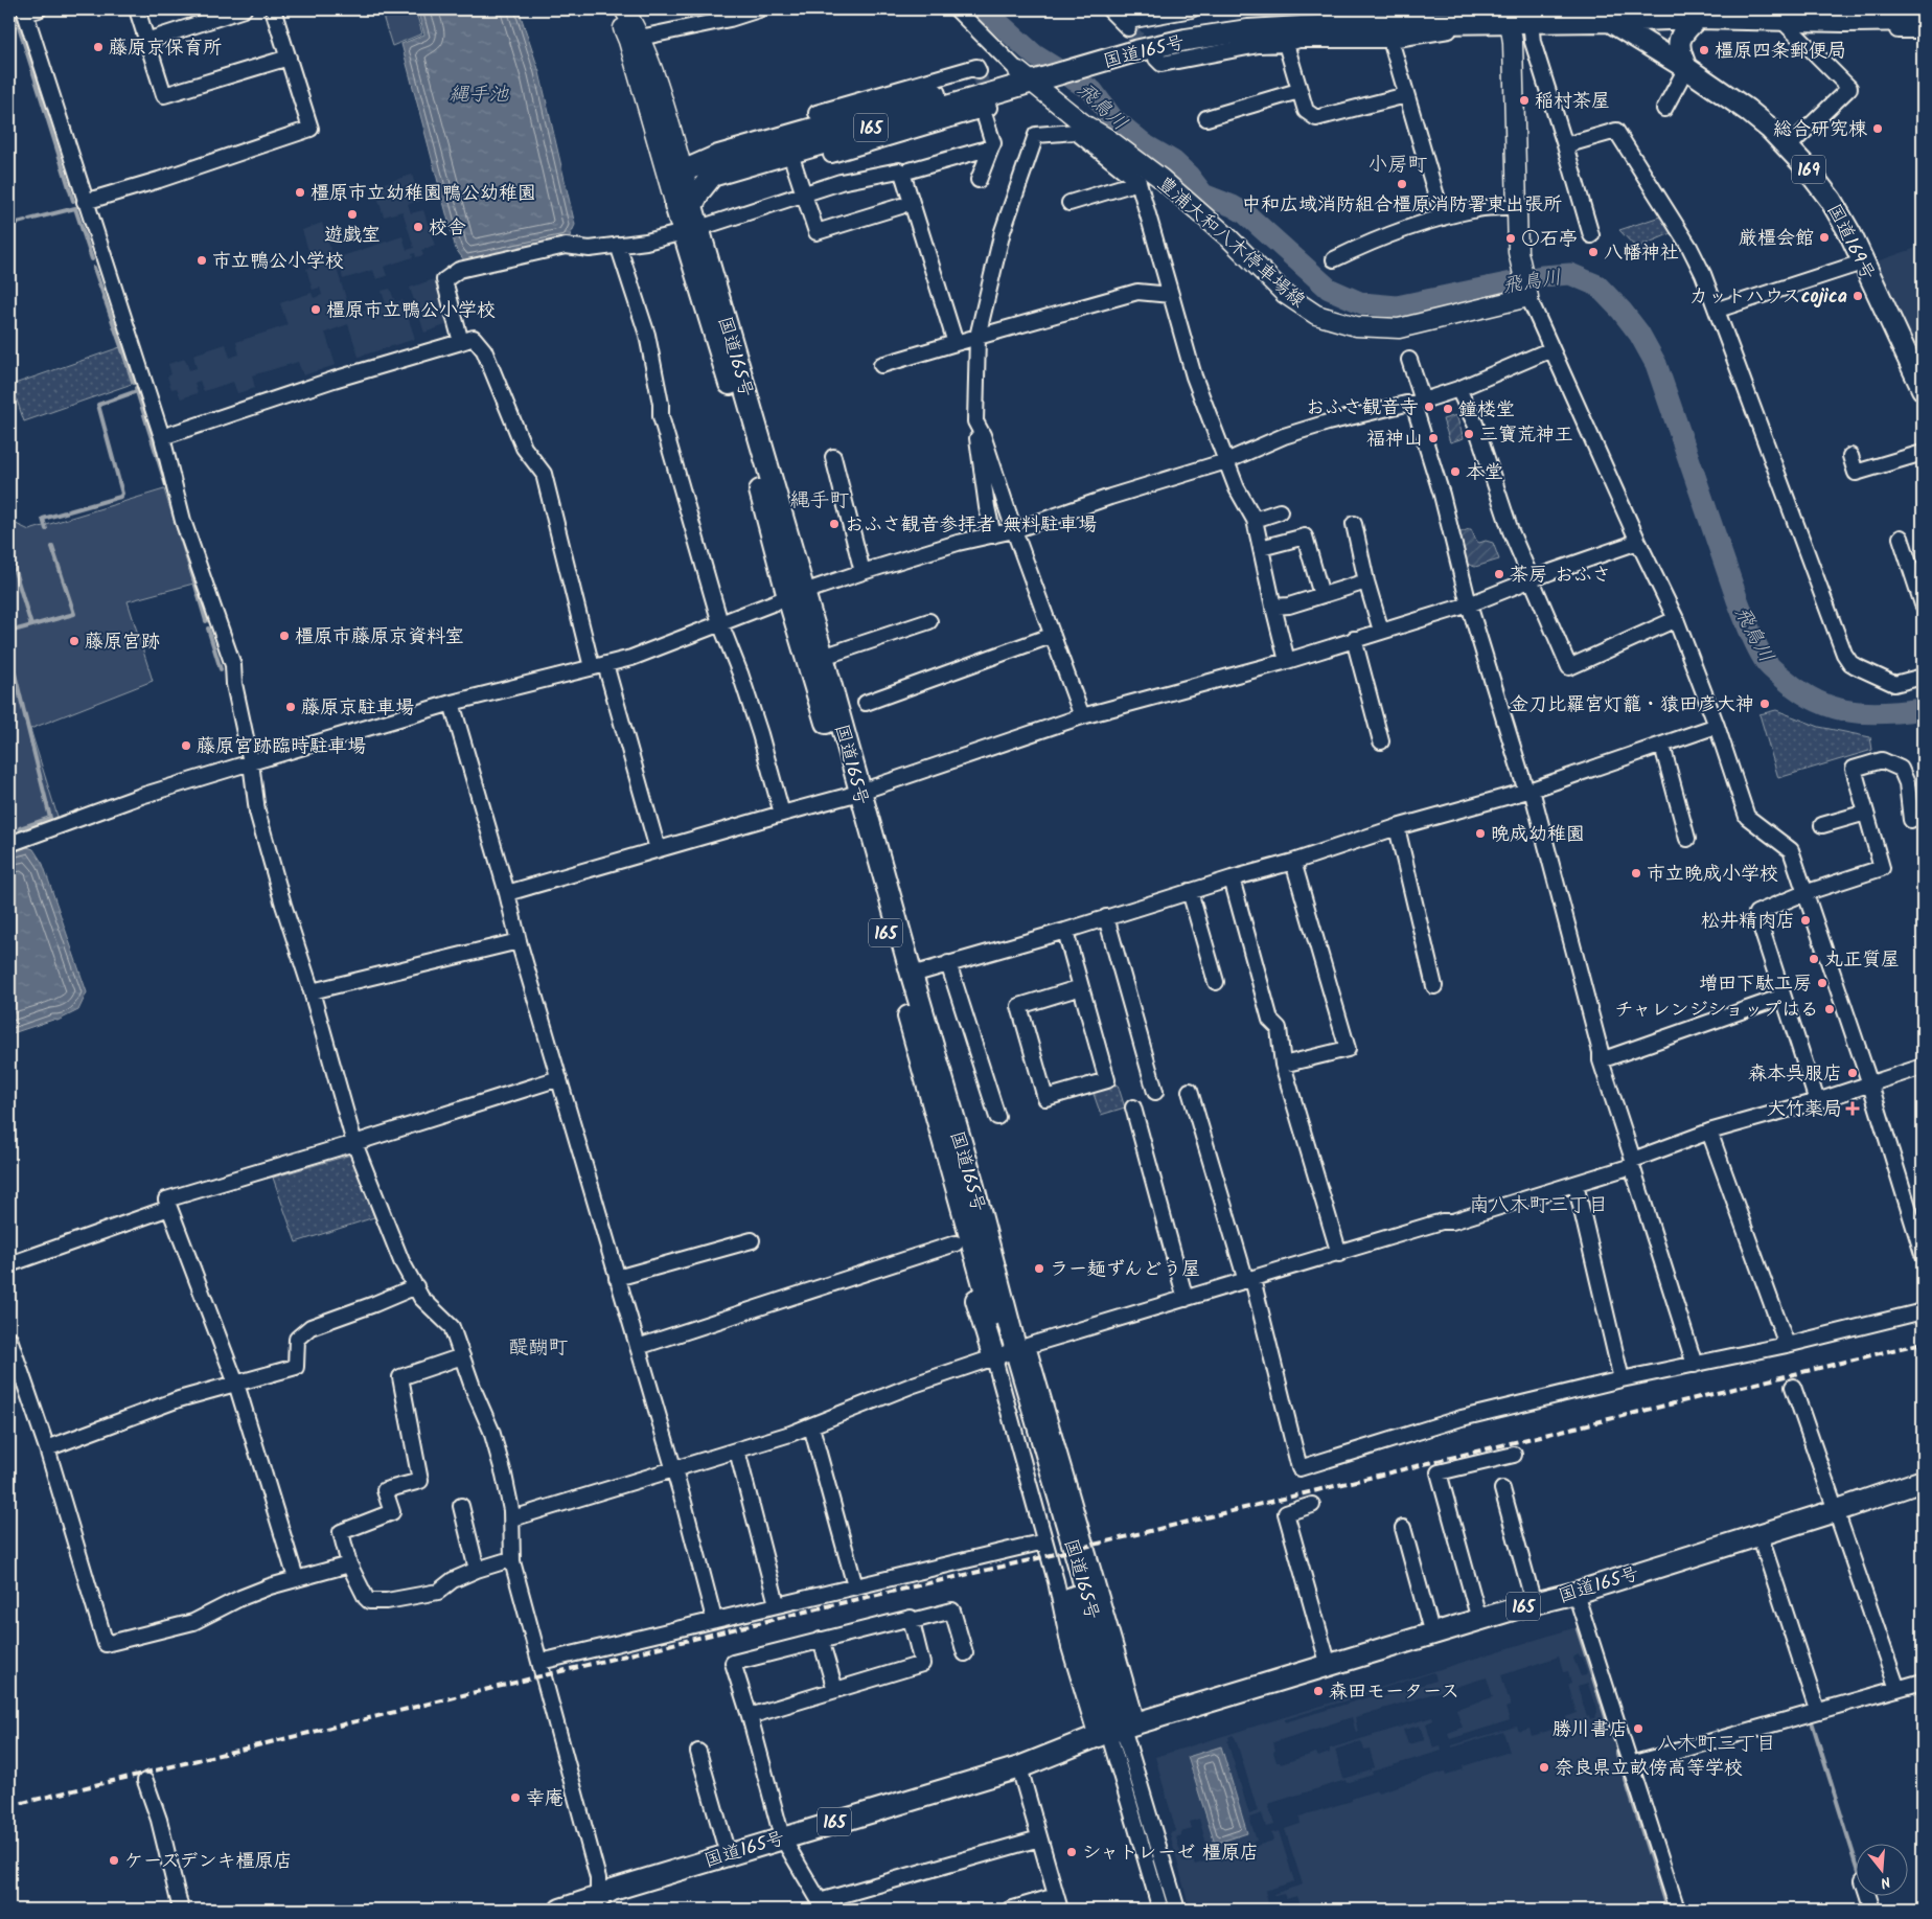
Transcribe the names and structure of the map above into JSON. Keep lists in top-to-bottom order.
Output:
{
  "streets": {
    "highway": [
      "国道165号",
      "165",
      "169",
      "国道169号"
    ],
    "main road": ["豊浦大和八木停車場線"]
  },
  "crossings": [
    ["国道165号", "豊浦大和八木停車場線"],
    ["国道165号", "国道169号"]
  ],
  "districts": [
    "小房町",
    "縄手町",
    "南八木町三丁目",
    "醍醐町",
    "八木町三丁目"
  ],
  "water": ["縄手池", "飛鳥川"],
  "places": {
    "other": [
      "藤原京保育所",
      "橿原四条郵便局",
      "稲村茶屋",
      "総合研究棟",
      "中和広域消防組合橿原消防署東出張所",
      "橿原市立幼稚園鴨公幼稚園",
      "遊戯室",
      "校舎",
      "厳橿会館",
      "○石亭",
      "八幡神社",
      "市立鴨公小学校",
      "カットハウスcojica",
      "橿原市立鴨公小学校",
      "おふさ観音寺",
      "鐘楼堂",
      "三寶荒神王",
      "福神山",
      "本堂",
      "おふさ観音参拝者 無料駐車場",
      "茶房 おふさ",
      "橿原市藤原京資料室",
      "藤原宮跡",
      "金刀比羅宮灯籠・猿田彦大神",
      "藤原京駐車場",
      "藤原宮跡臨時駐車場",
      "晩成幼稚園",
      "市立晩成小学校",
      "松井精肉店",
      "丸正質屋",
      "増田下駄工房",
      "チャレンジショップはる",
      "森本呉服店",
      "ラー麺ずんどう屋",
      "森田モータース",
      "勝川書店",
      "奈良県立畝傍高等学校",
      "幸庵",
      "シャトレーゼ 橿原店",
      "ケーズデンキ橿原店"
    ],
    "health": ["大竹薬局"]
  },
  "north": "bottom"
}
